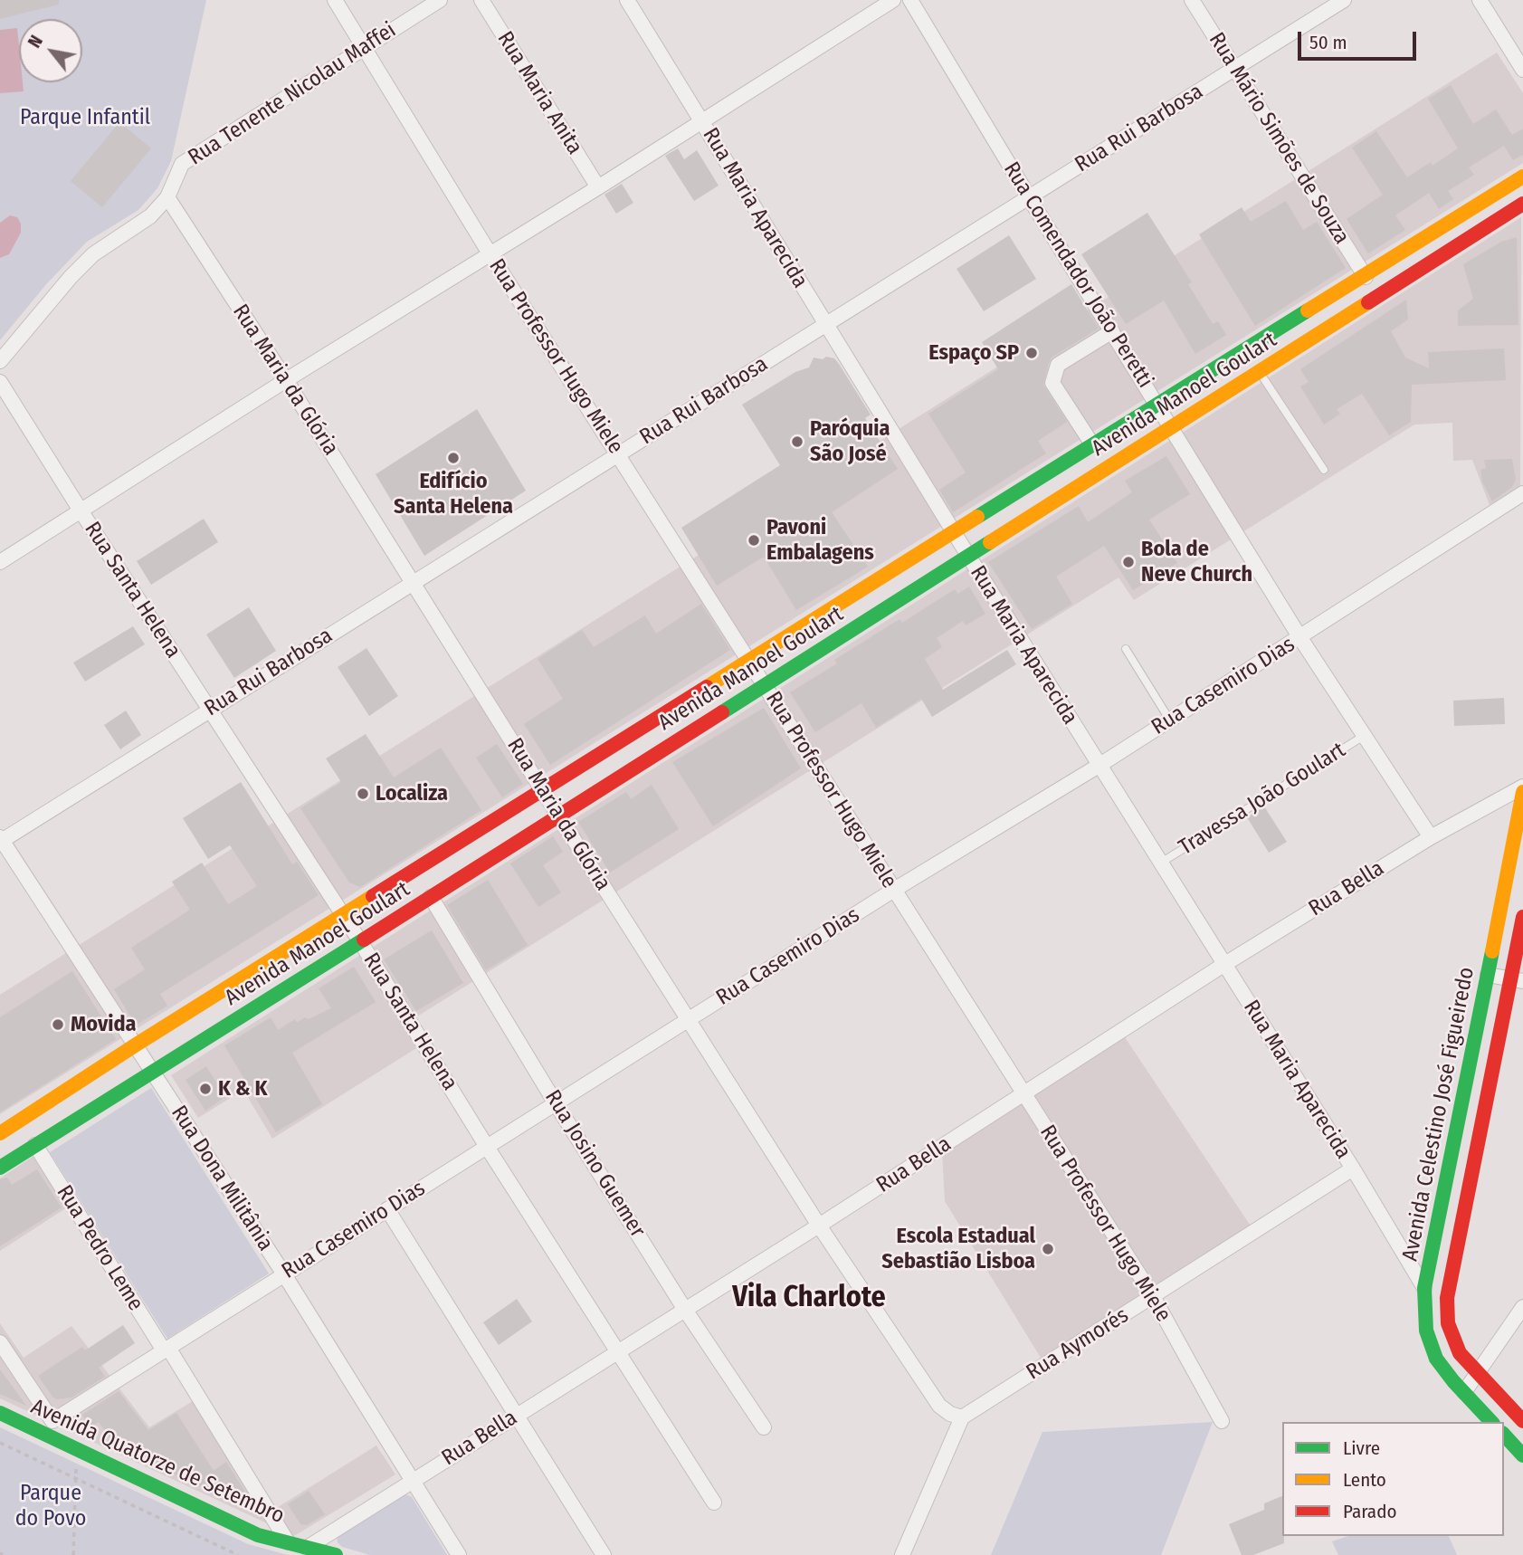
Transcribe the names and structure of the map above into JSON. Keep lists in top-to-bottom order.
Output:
{
  "streets": {
    "main road": ["Avenida Manoel Goulart", "Avenida Celestino José Figueiredo", "Avenida Quatorze de Setembro"],
    "street": [
      "Rua Maria Anita",
      "Rua Tenente Nicolau Maffei",
      "Rua Rui Barbosa",
      "Rua Mário Simões de Souza",
      "Rua Maria Aparecida",
      "Rua Comendador João Peretti",
      "Rua Professor Hugo Miele",
      "Rua Maria da Glória",
      "Rua Santa Helena",
      "Rua Casemiro Dias",
      "Rua Bella",
      "Rua Josino Guemer",
      "Rua Dona Militânia",
      "Rua Pedro Leme",
      "Rua Aymorés"
    ],
    "lane": ["Travessa João Goulart"]
  },
  "crossings": [
    ["Rua Tenente Nicolau Maffei", "Rua Professor Hugo Miele"],
    ["Rua Tenente Nicolau Maffei", "Rua Maria da Glória"],
    ["Rua Rui Barbosa", "Rua Mário Simões de Souza"],
    ["Rua Rui Barbosa", "Rua Maria Aparecida"],
    ["Rua Rui Barbosa", "Rua Comendador João Peretti"],
    ["Rua Rui Barbosa", "Rua Professor Hugo Miele"],
    ["Rua Rui Barbosa", "Rua Maria da Glória"],
    ["Rua Rui Barbosa", "Rua Santa Helena"],
    ["Rua Rui Barbosa", "Rua Dona Militânia"],
    ["Rua Mário Simões de Souza", "Avenida Manoel Goulart"],
    ["Rua Maria Aparecida", "Avenida Manoel Goulart"],
    ["Rua Maria Aparecida", "Rua Casemiro Dias"],
    ["Rua Maria Aparecida", "Travessa João Goulart"],
    ["Rua Maria Aparecida", "Rua Bella"],
    ["Rua Maria Aparecida", "Avenida Celestino José Figueiredo"],
    ["Rua Maria Aparecida", "Rua Aymorés"],
    ["Rua Comendador João Peretti", "Avenida Manoel Goulart"],
    ["Rua Comendador João Peretti", "Rua Casemiro Dias"],
    ["Rua Comendador João Peretti", "Travessa João Goulart"],
    ["Rua Comendador João Peretti", "Rua Bella"],
    ["Rua Professor Hugo Miele", "Avenida Manoel Goulart"],
    ["Rua Professor Hugo Miele", "Rua Casemiro Dias"],
    ["Rua Professor Hugo Miele", "Rua Bella"],
    ["Rua Professor Hugo Miele", "Rua Aymorés"],
    ["Rua Maria da Glória", "Avenida Manoel Goulart"],
    ["Rua Maria da Glória", "Rua Casemiro Dias"],
    ["Rua Maria da Glória", "Rua Bella"],
    ["Rua Maria da Glória", "Rua Aymorés"],
    ["Avenida Manoel Goulart", "Rua Santa Helena"],
    ["Avenida Manoel Goulart", "Rua Josino Guemer"],
    ["Avenida Manoel Goulart", "Rua Dona Militânia"],
    ["Avenida Manoel Goulart", "Rua Pedro Leme"],
    ["Rua Santa Helena", "Rua Casemiro Dias"],
    ["Rua Santa Helena", "Rua Bella"],
    ["Rua Casemiro Dias", "Rua Josino Guemer"],
    ["Rua Casemiro Dias", "Rua Dona Militânia"],
    ["Rua Casemiro Dias", "Rua Pedro Leme"],
    ["Rua Bella", "Rua Josino Guemer"],
    ["Rua Bella", "Rua Dona Militânia"],
    ["Rua Bella", "Avenida Quatorze de Setembro"],
    ["Rua Pedro Leme", "Avenida Quatorze de Setembro"]
  ],
  "districts": ["Vila Charlote"],
  "parks": ["Parque Infantil", "Parque do Povo"],
  "places": [
    "Espaço SP",
    "Paróquia São José",
    "Edifício Santa Helena",
    "Pavoni Embalagens",
    "Bola de Neve Church",
    "Localiza",
    "Movida",
    "K & K",
    "Escola Estadual Sebastião Lisboa"
  ],
  "legend": ["Livre", "Lento", "Parado"],
  "scale_bar": "50 m",
  "north": "top left"
}
